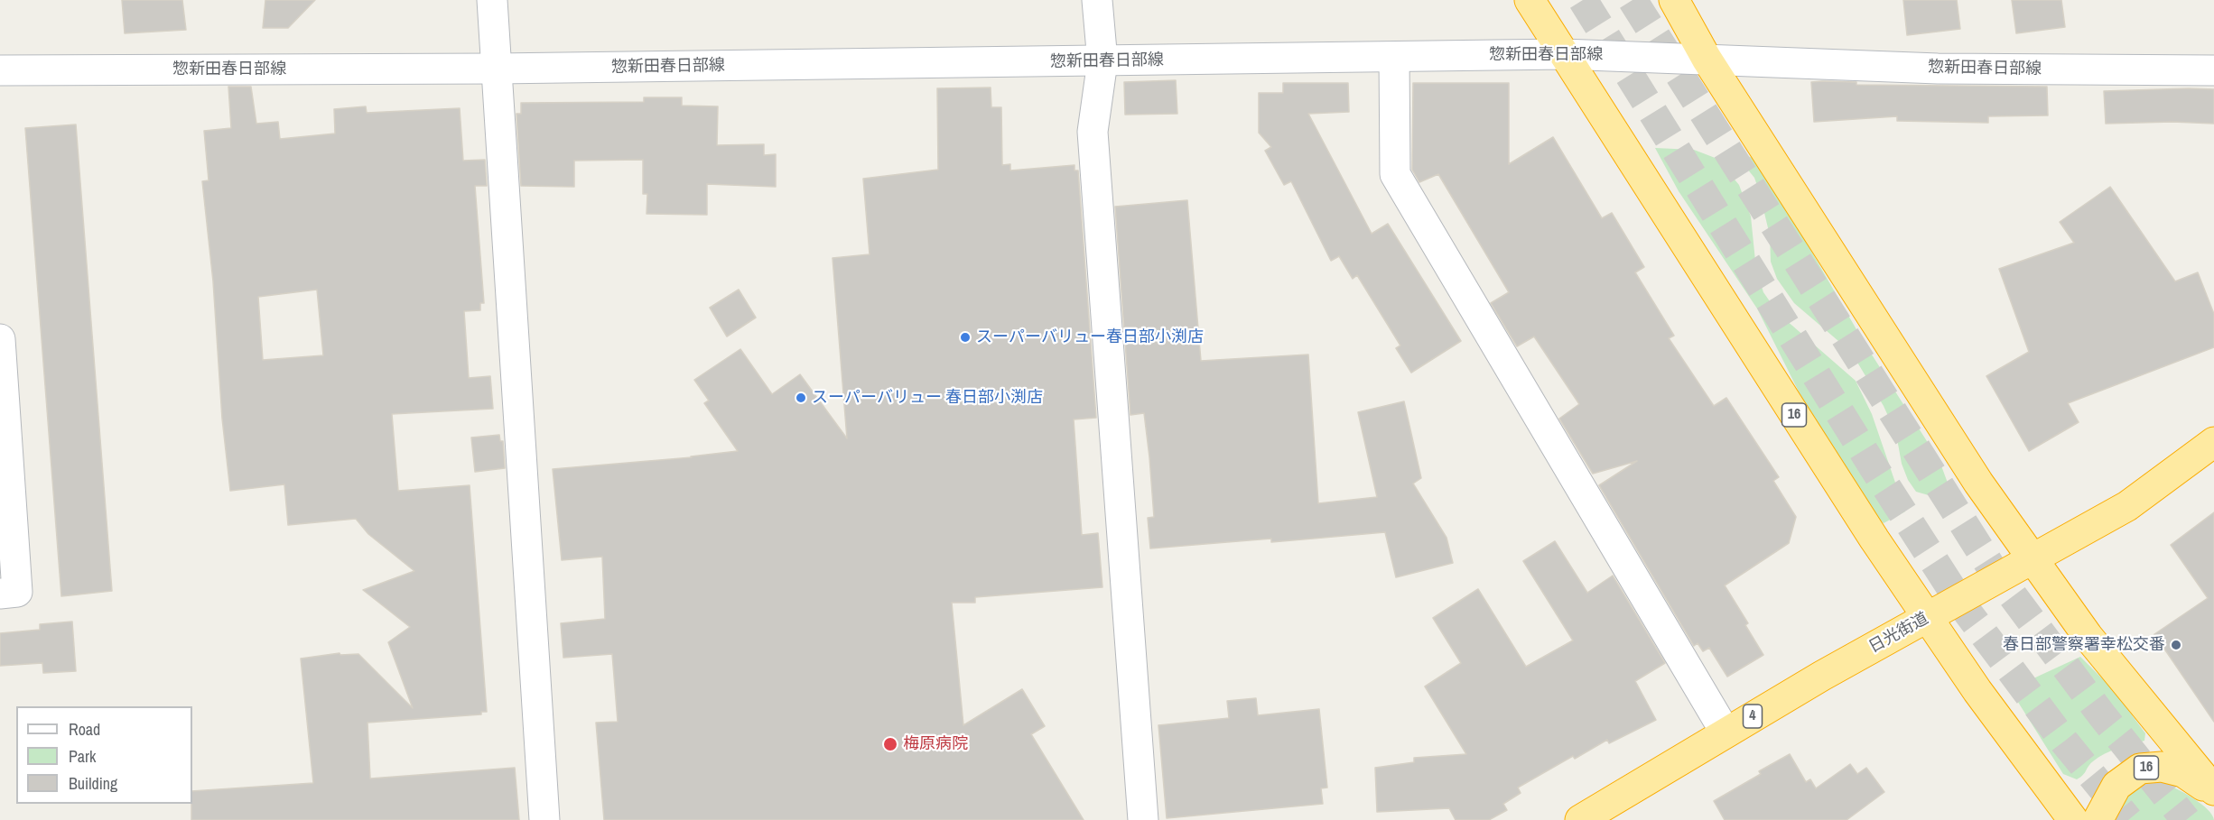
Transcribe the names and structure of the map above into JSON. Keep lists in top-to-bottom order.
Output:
{
  "streets": {
    "highway": ["16", "日光街道", "4"],
    "street": ["惣新田春日部線"]
  },
  "crossings": [
    ["惣新田春日部線", "16"],
    ["16", "日光街道"]
  ],
  "places": [
    "スーパーバリュー春日部小渕店",
    "スーパーバリュー 春日部小渕店",
    "春日部警察署幸松交番",
    "梅原病院"
  ],
  "legend": ["Road", "Park", "Building"]
}
